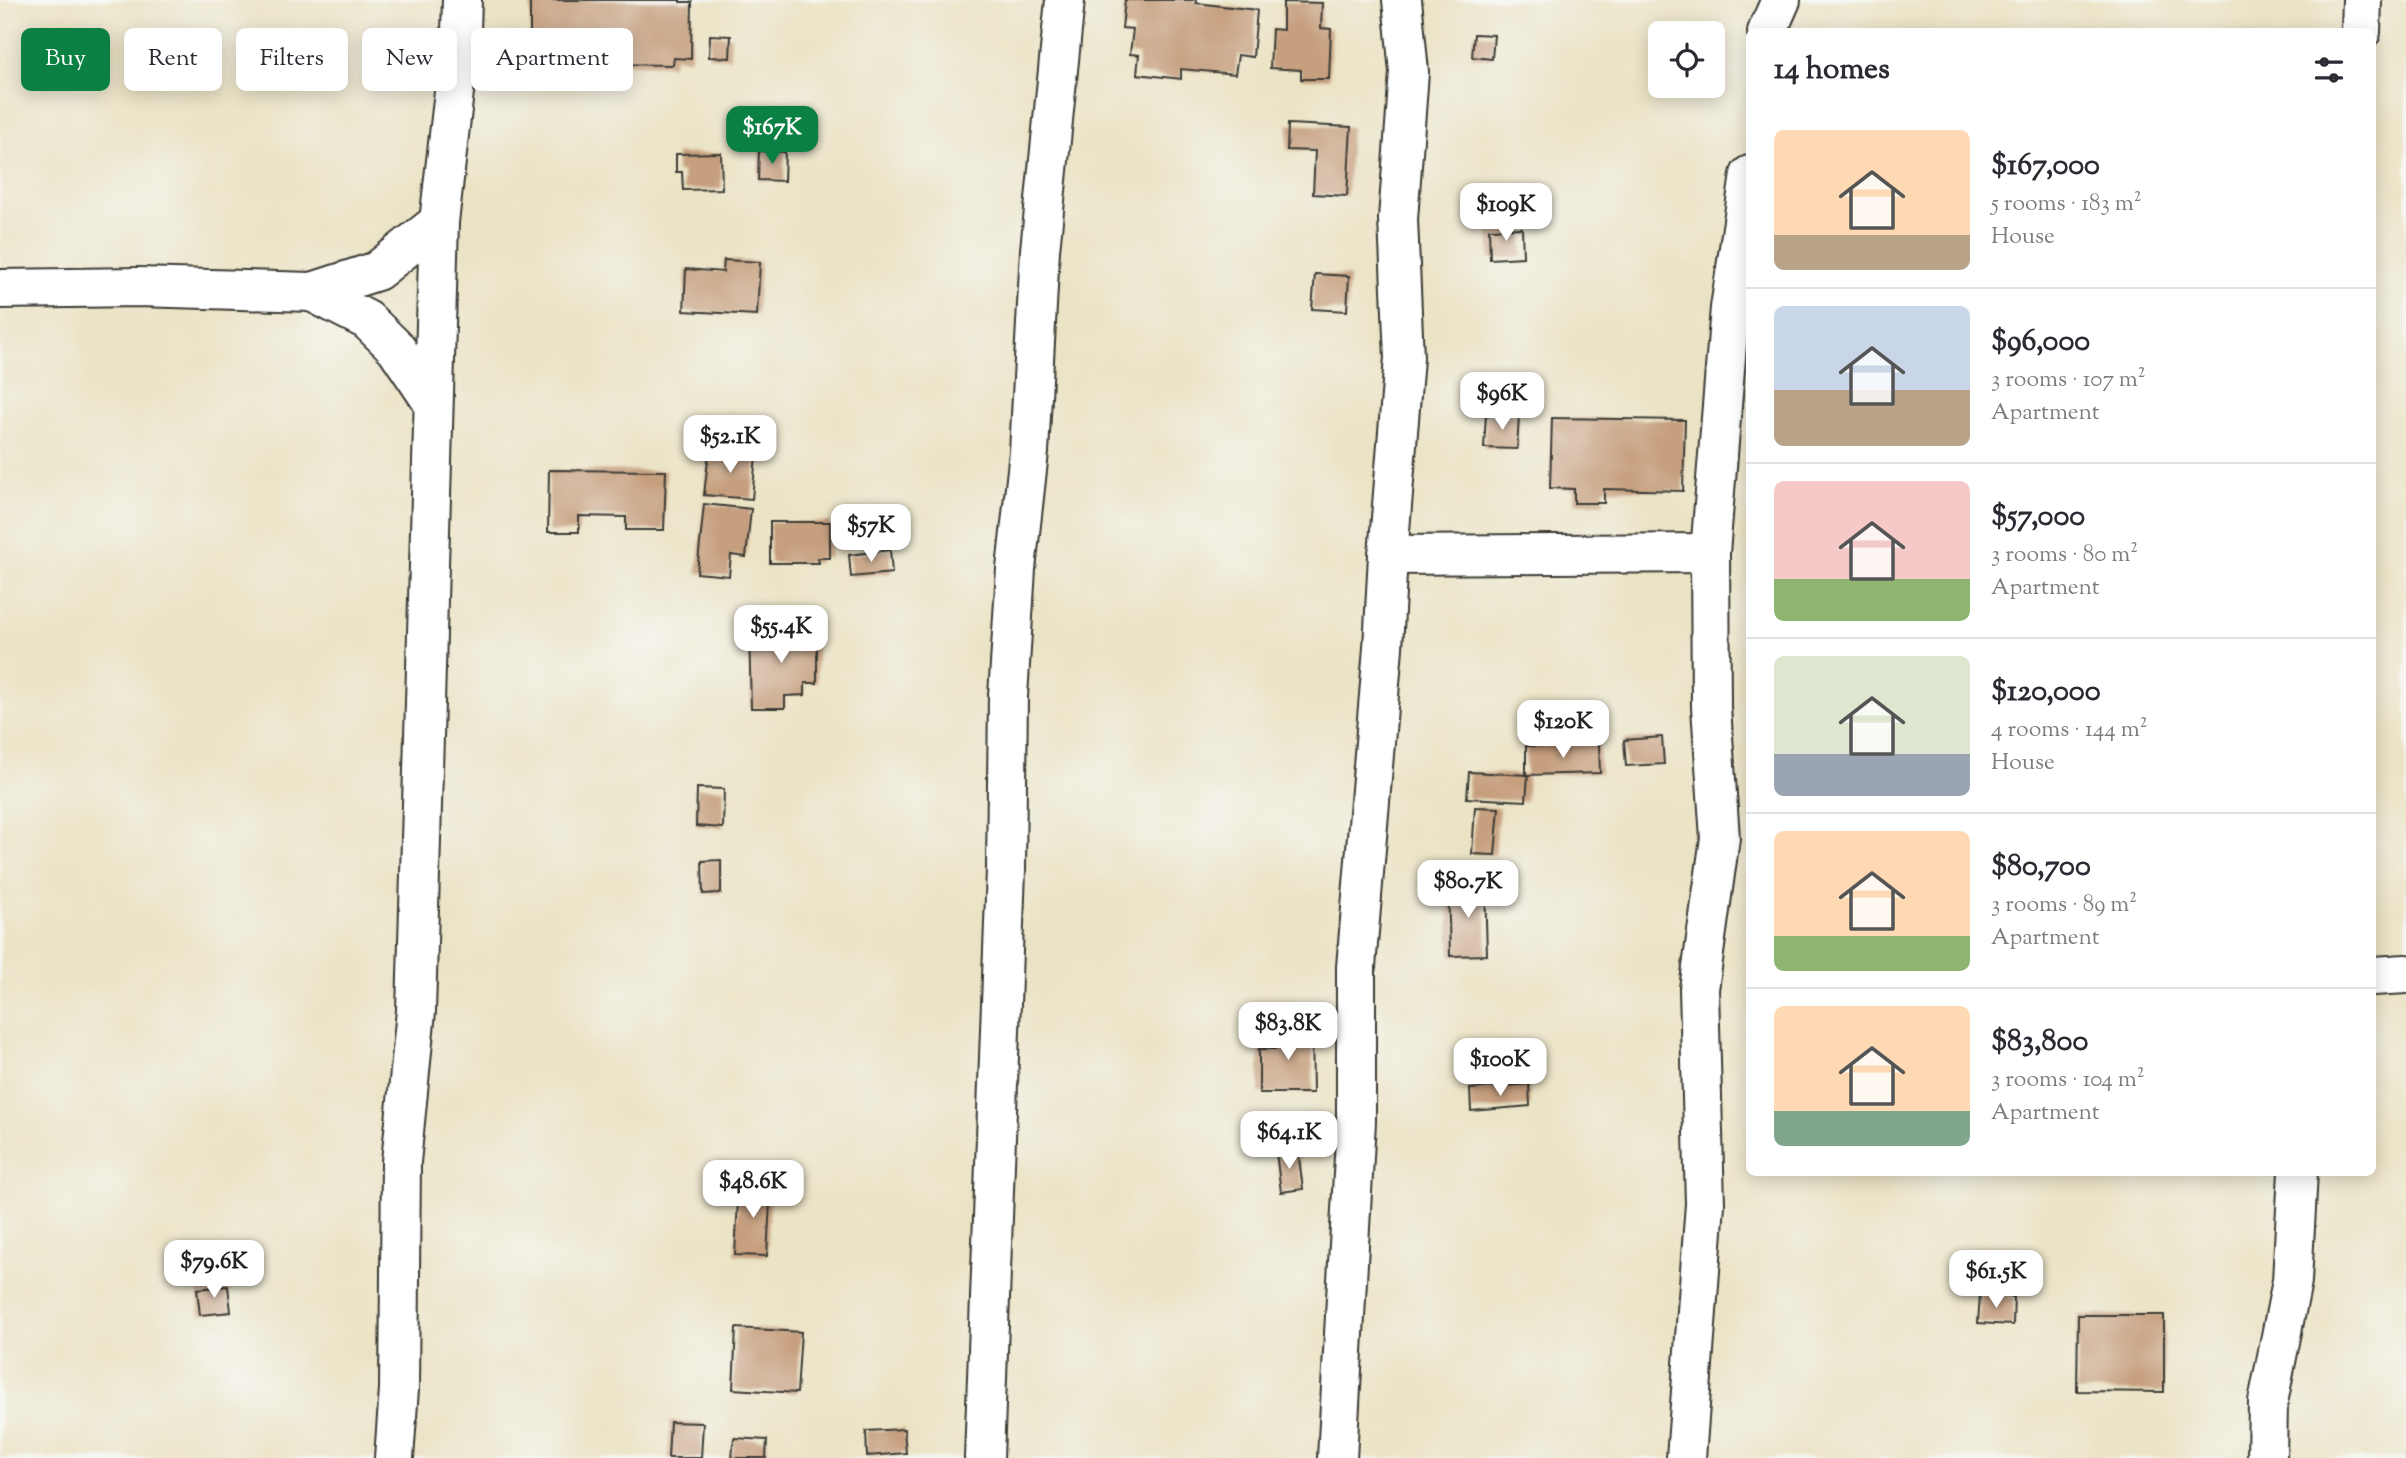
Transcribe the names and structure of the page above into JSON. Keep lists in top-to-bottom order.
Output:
{
  "page": {
    "chip": [
      "Buy",
      "Rent",
      "Filters",
      "New",
      "Apartment"
    ],
    "heading": "14 homes",
    "price": [
      "$167K",
      "$109K",
      "$96K",
      "$52.1K",
      "$57K",
      "$55.4K",
      "$120K",
      "$80.7K",
      "$83.8K",
      "$100K",
      "$64.1K",
      "$48.6K",
      "$79.6K",
      "$61.5K"
    ],
    "list": [
      {
        "name": "$167,000",
        "note": "5 rooms · 183 m² · House"
      },
      {
        "name": "$96,000",
        "note": "3 rooms · 107 m² · Apartment"
      },
      {
        "name": "$57,000",
        "note": "3 rooms · 80 m² · Apartment"
      },
      {
        "name": "$120,000",
        "note": "4 rooms · 144 m² · House"
      },
      {
        "name": "$80,700",
        "note": "3 rooms · 89 m² · Apartment"
      },
      {
        "name": "$83,800",
        "note": "3 rooms · 104 m² · Apartment"
      }
    ]
  }
}
